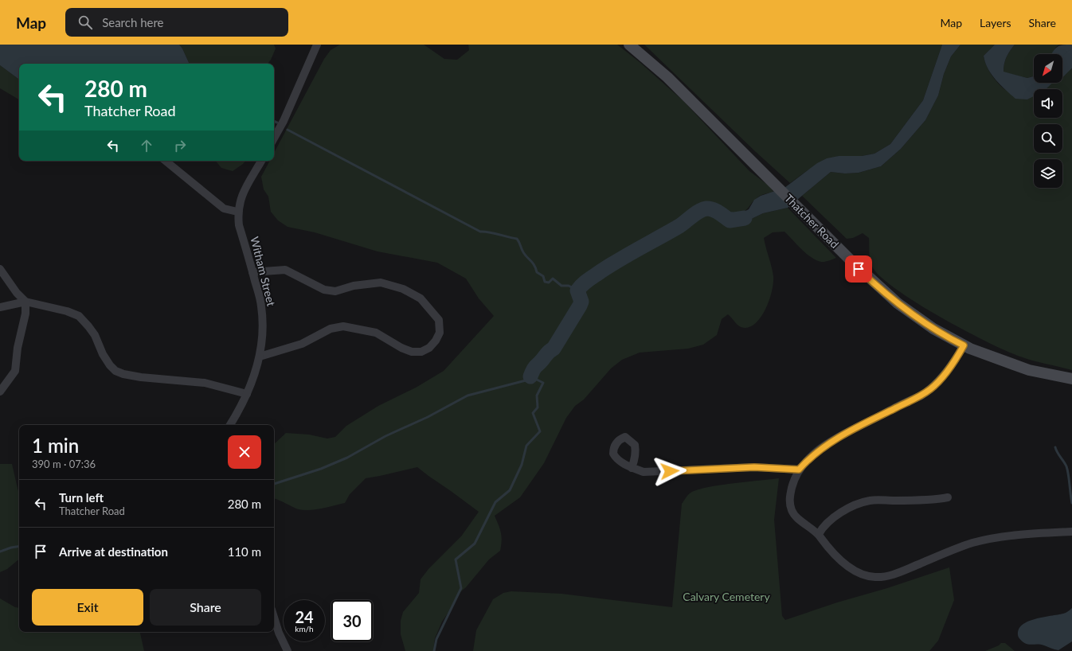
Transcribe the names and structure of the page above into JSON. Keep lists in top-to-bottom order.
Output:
{
  "streets": {
    "main road": ["Thatcher Road"],
    "street": ["Witham Street"]
  },
  "parks": ["Calvary Cemetery"],
  "north": "bottom left",
  "page": {
    "header": "Map",
    "search": "Search here",
    "nav": ["Map", "Layers", "Share"],
    "turn": ["280 m", "Thatcher Road"],
    "heading": ["1 min", "390 m · 07:36"],
    "list": [
      {
        "name": "Turn left",
        "note": "Thatcher Road",
        "value": "280 m"
      },
      {
        "name": "Arrive at destination",
        "value": "110 m"
      }
    ],
    "buttons": ["Exit", "Share"],
    "speed": "24 km/h",
    "limit": "30"
  }
}
